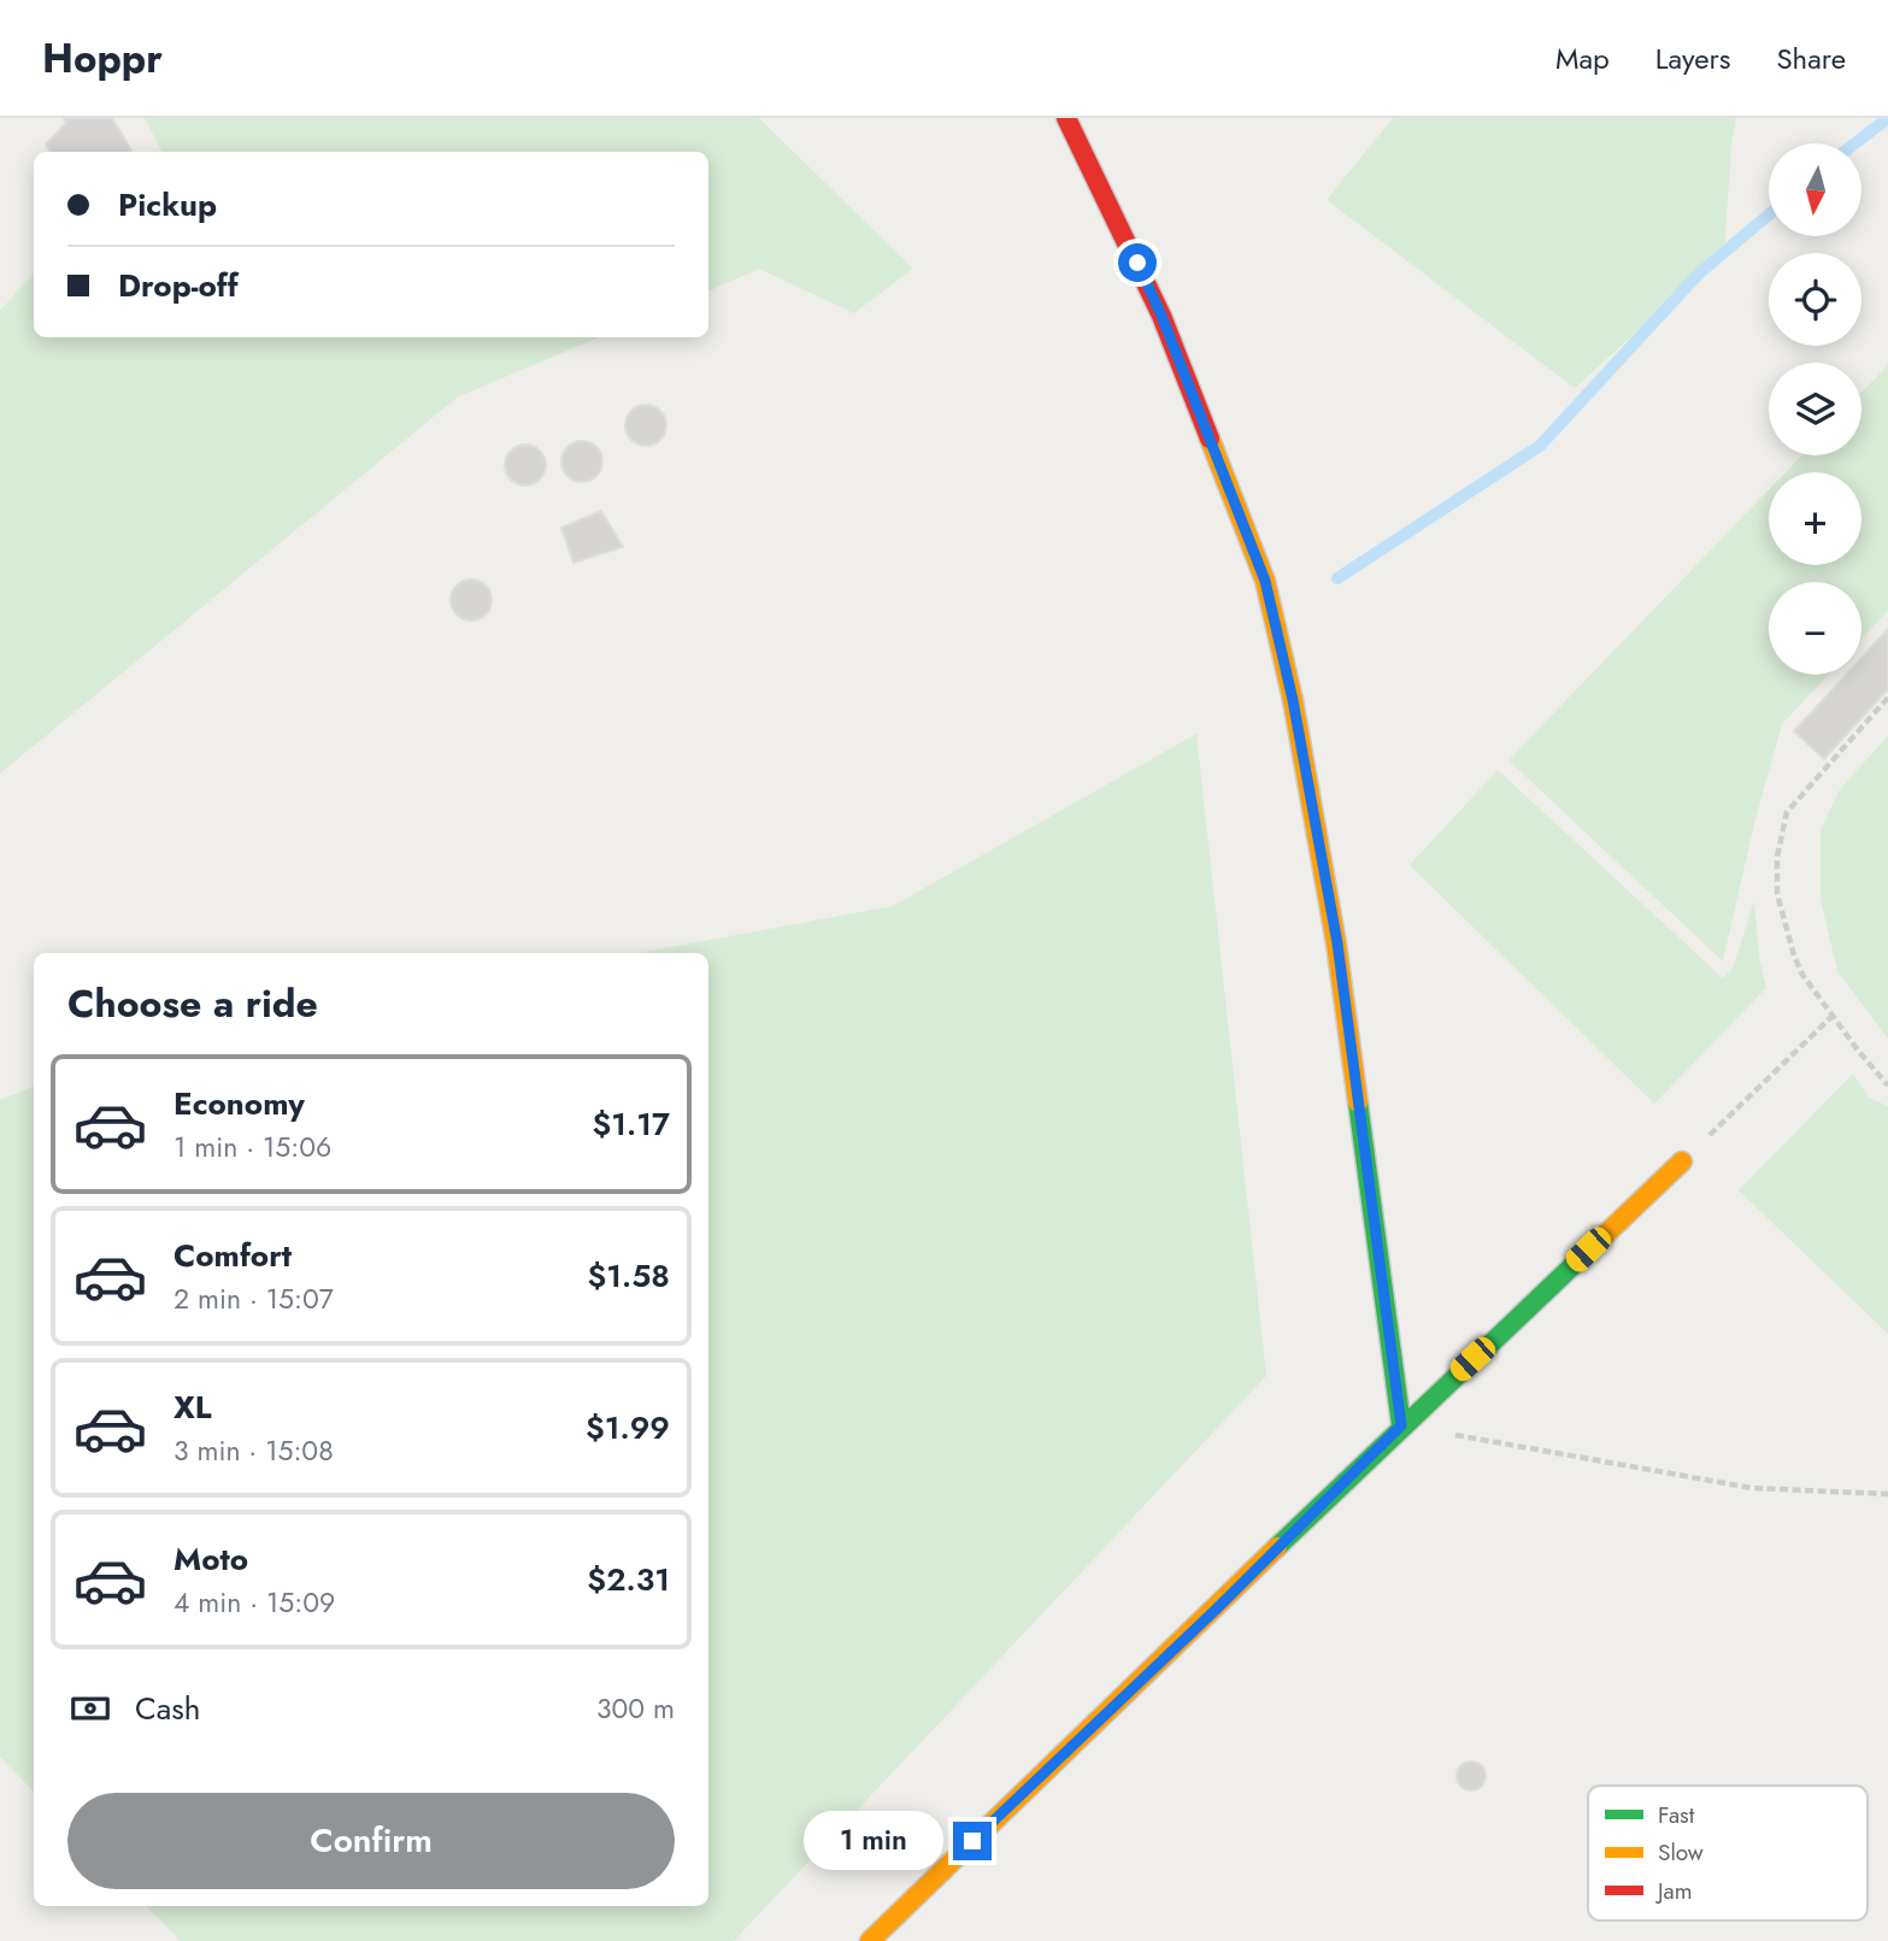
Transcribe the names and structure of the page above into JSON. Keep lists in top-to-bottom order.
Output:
{
  "legend": ["Fast", "Slow", "Jam"],
  "north": "bottom",
  "page": {
    "header": "Hoppr",
    "nav": ["Map", "Layers", "Share"],
    "map_buttons": ["+", "−"],
    "banner": ["Pickup", "Drop-off"],
    "heading": "Choose a ride",
    "list": [
      {
        "name": "Economy",
        "note": "1 min · 15:06",
        "value": "$1.17"
      },
      {
        "name": "Comfort",
        "note": "2 min · 15:07",
        "value": "$1.58"
      },
      {
        "name": "XL",
        "note": "3 min · 15:08",
        "value": "$1.99"
      },
      {
        "name": "Moto",
        "note": "4 min · 15:09",
        "value": "$2.31"
      }
    ],
    "pay": ["Cash", "300 m"],
    "buttons": "Confirm",
    "bubble": "1 min"
  }
}
